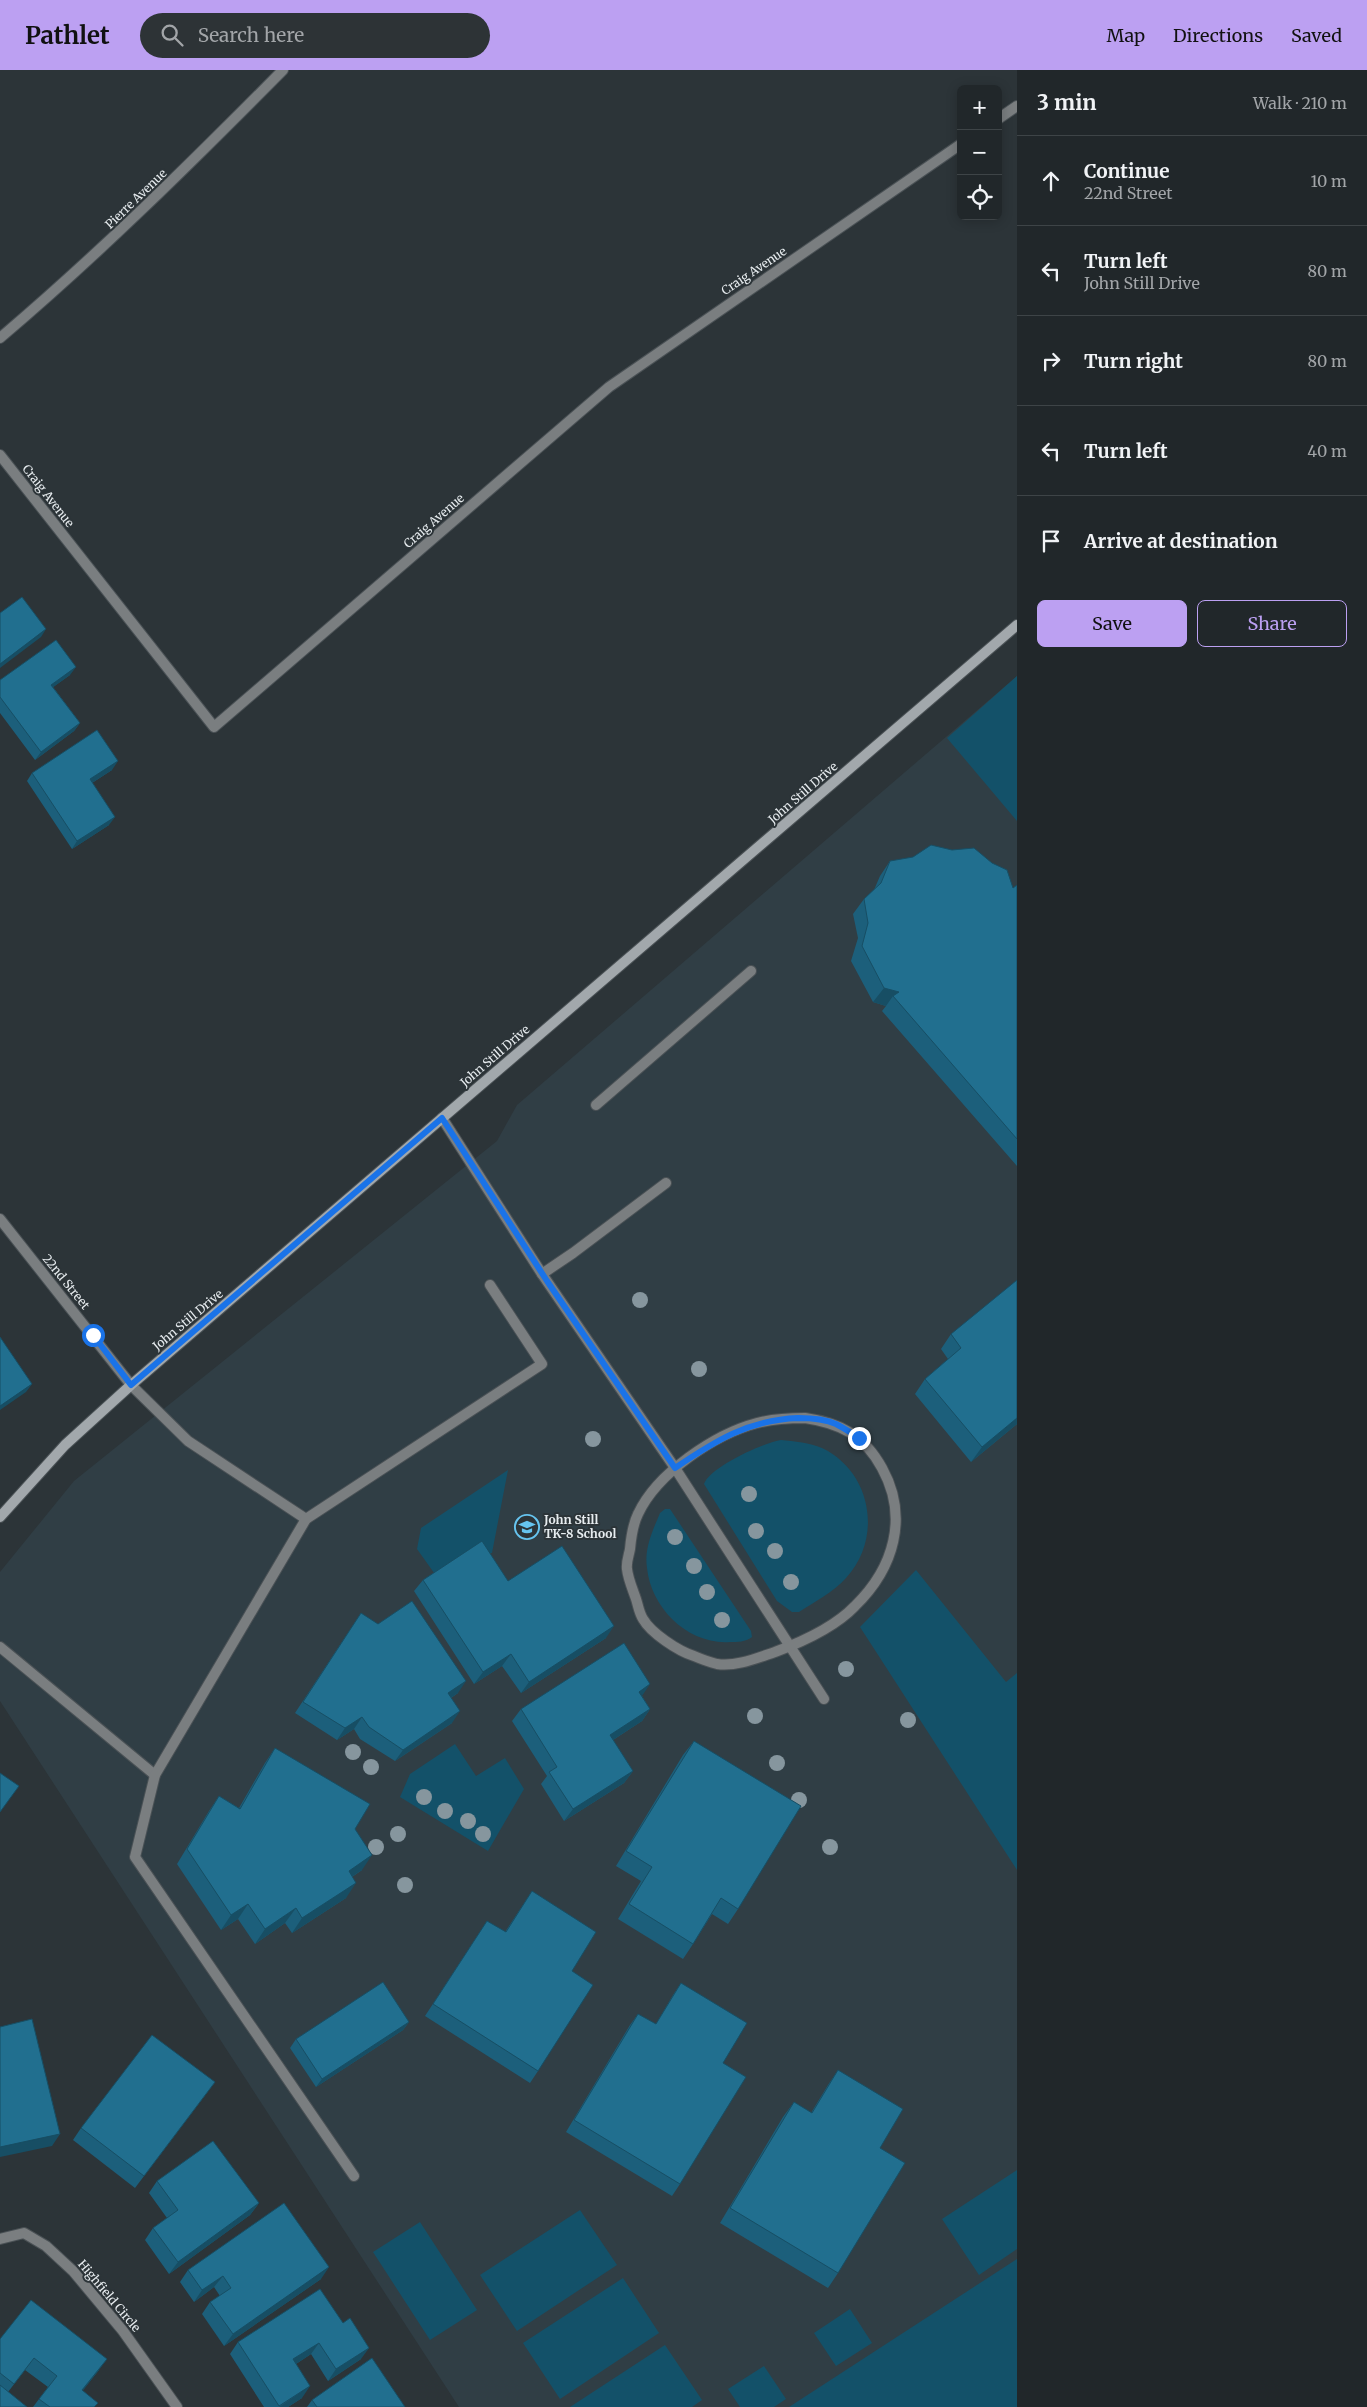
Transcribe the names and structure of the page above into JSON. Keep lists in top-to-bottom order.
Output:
{
  "streets": {
    "street": [
      "Pierre Avenue",
      "Craig Avenue",
      "John Still Drive",
      "22nd Street",
      "Highfield Circle"
    ]
  },
  "crossings": [
    ["John Still Drive", "22nd Street"]
  ],
  "places": {
    "school or university": ["John Still TK-8 School"]
  },
  "page": {
    "header": "Pathlet",
    "search": "Search here",
    "nav": ["Map", "Directions", "Saved"],
    "heading": ["3 min", "Walk · 210 m"],
    "map_buttons": ["+", "−"],
    "list": [
      ["Continue", "22nd Street", "10 m"],
      ["Turn left", "John Still Drive", "80 m"],
      ["Turn right", "80 m"],
      ["Turn left", "40 m"],
      "Arrive at destination"
    ],
    "buttons": ["Save", "Share"]
  }
}
